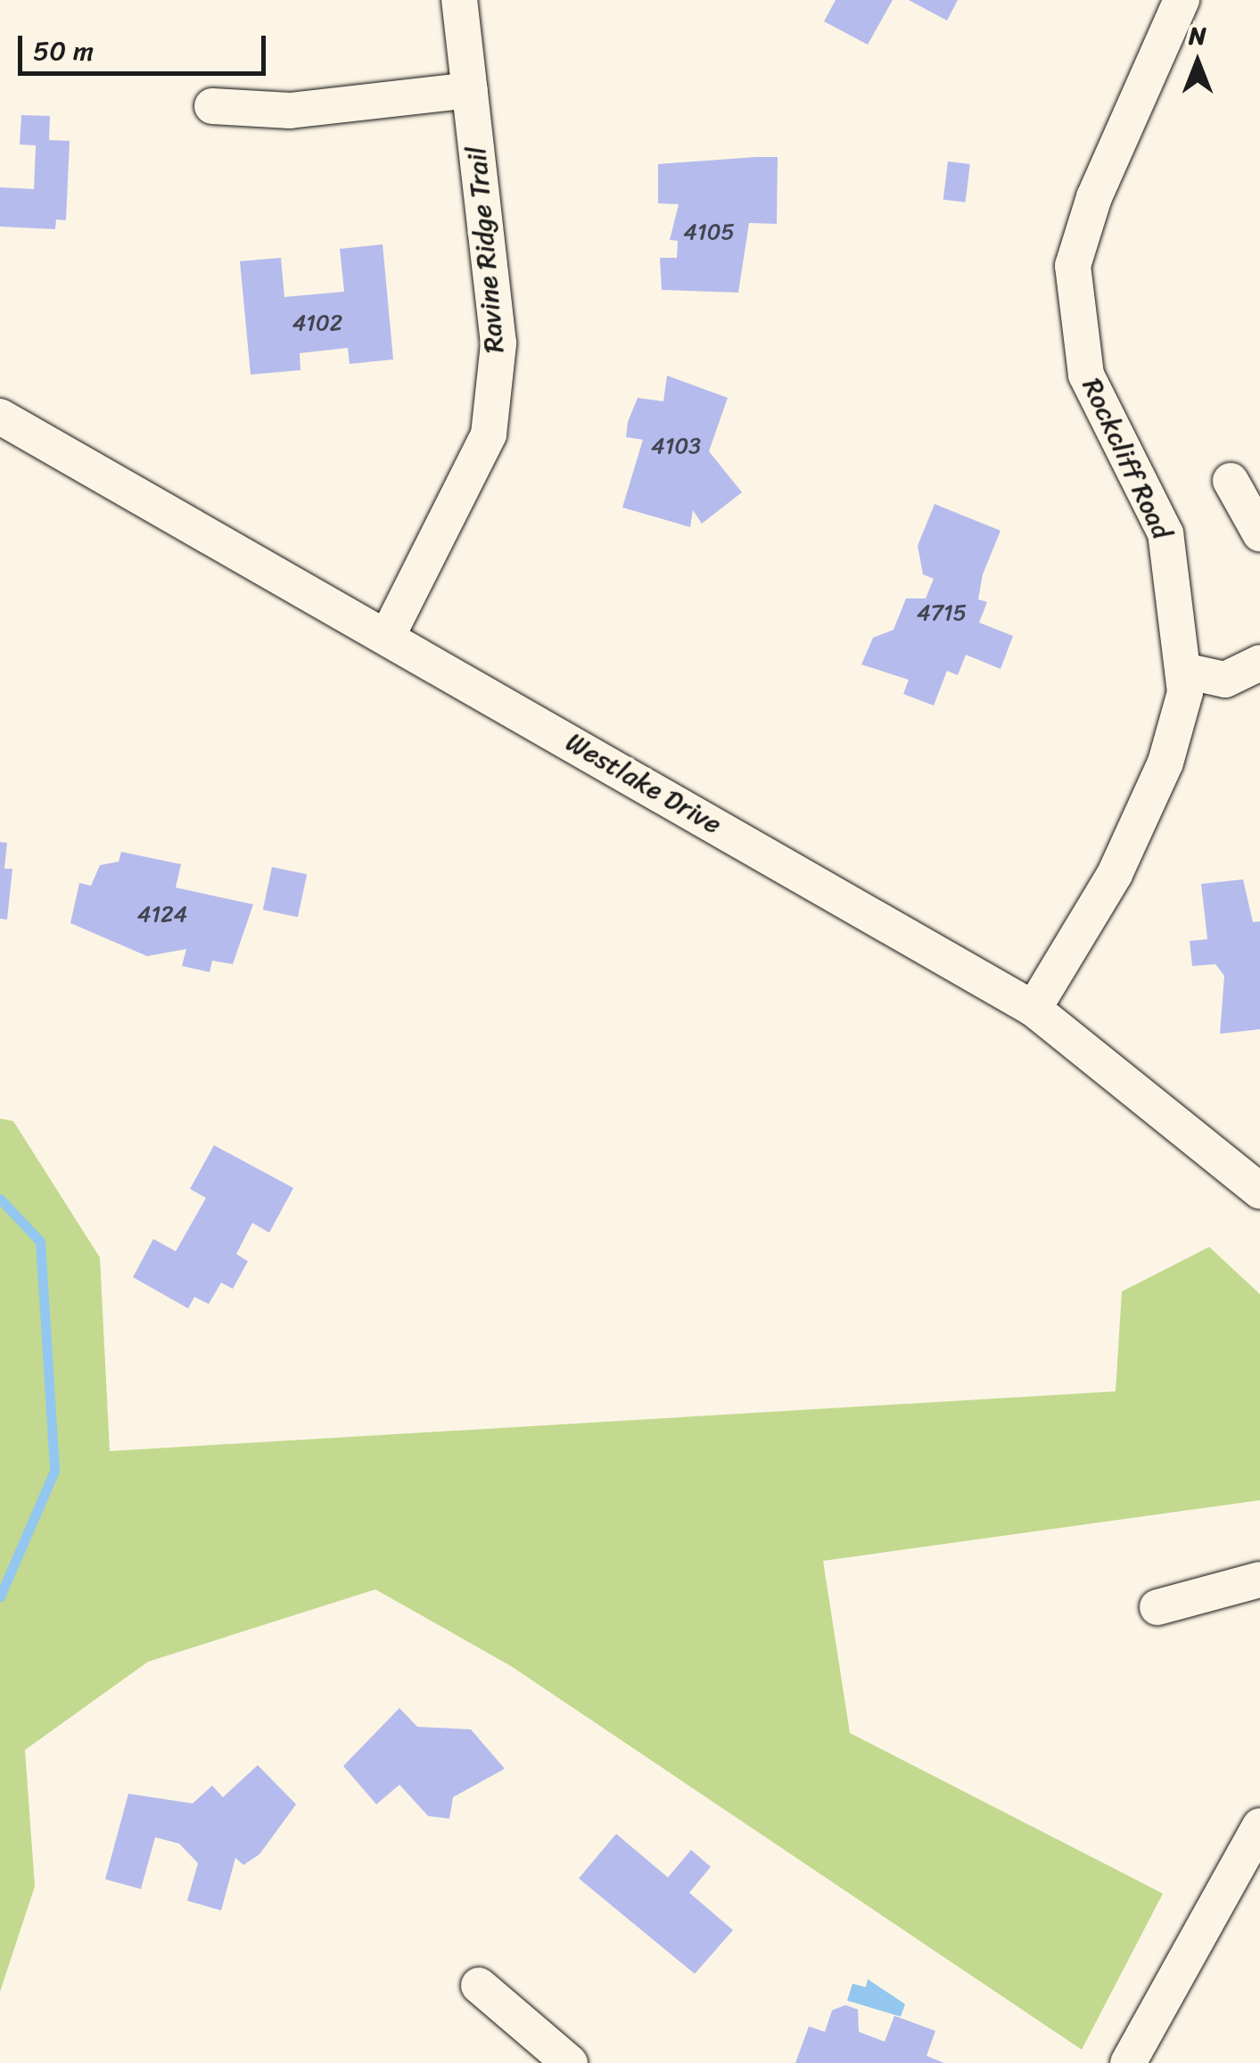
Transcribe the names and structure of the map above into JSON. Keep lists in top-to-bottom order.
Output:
{
  "streets": {
    "street": ["Ravine Ridge Trail", "Rockcliff Road", "Westlake Drive"]
  },
  "crossings": [
    ["Ravine Ridge Trail", "Westlake Drive"],
    ["Rockcliff Road", "Westlake Drive"]
  ],
  "house_numbers": [
    "4105",
    "4102",
    "4103",
    "4715",
    "4124"
  ],
  "scale_bar": "50 m",
  "north": "top"
}
